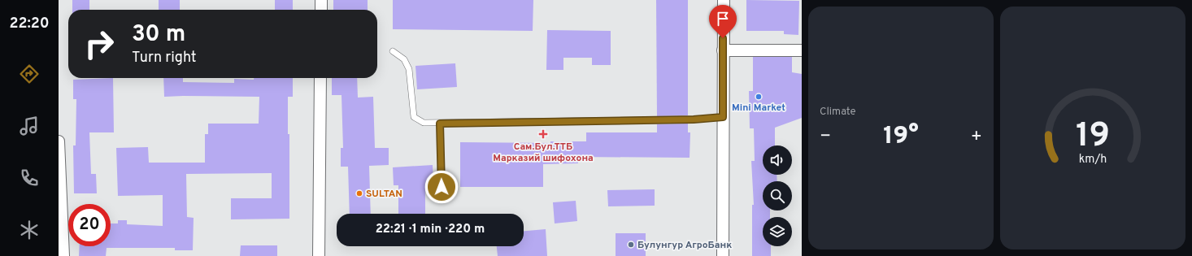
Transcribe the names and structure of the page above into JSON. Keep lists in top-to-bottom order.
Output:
{
  "places": {
    "other": ["Mini Market", "SULTAN", "Булунгур АгроБанк"],
    "health": ["Сам.Бул.ТТБ Марказий шифохона"]
  },
  "page": {
    "tabs": "22:20",
    "tile": "Climate",
    "turn": ["30 m", "Turn right"],
    "heat": ["−", "19°", "+"],
    "limit": "20",
    "trip": "22:21 · 1 min · 220 m",
    "gauge": ["19", "km/h"]
  }
}
